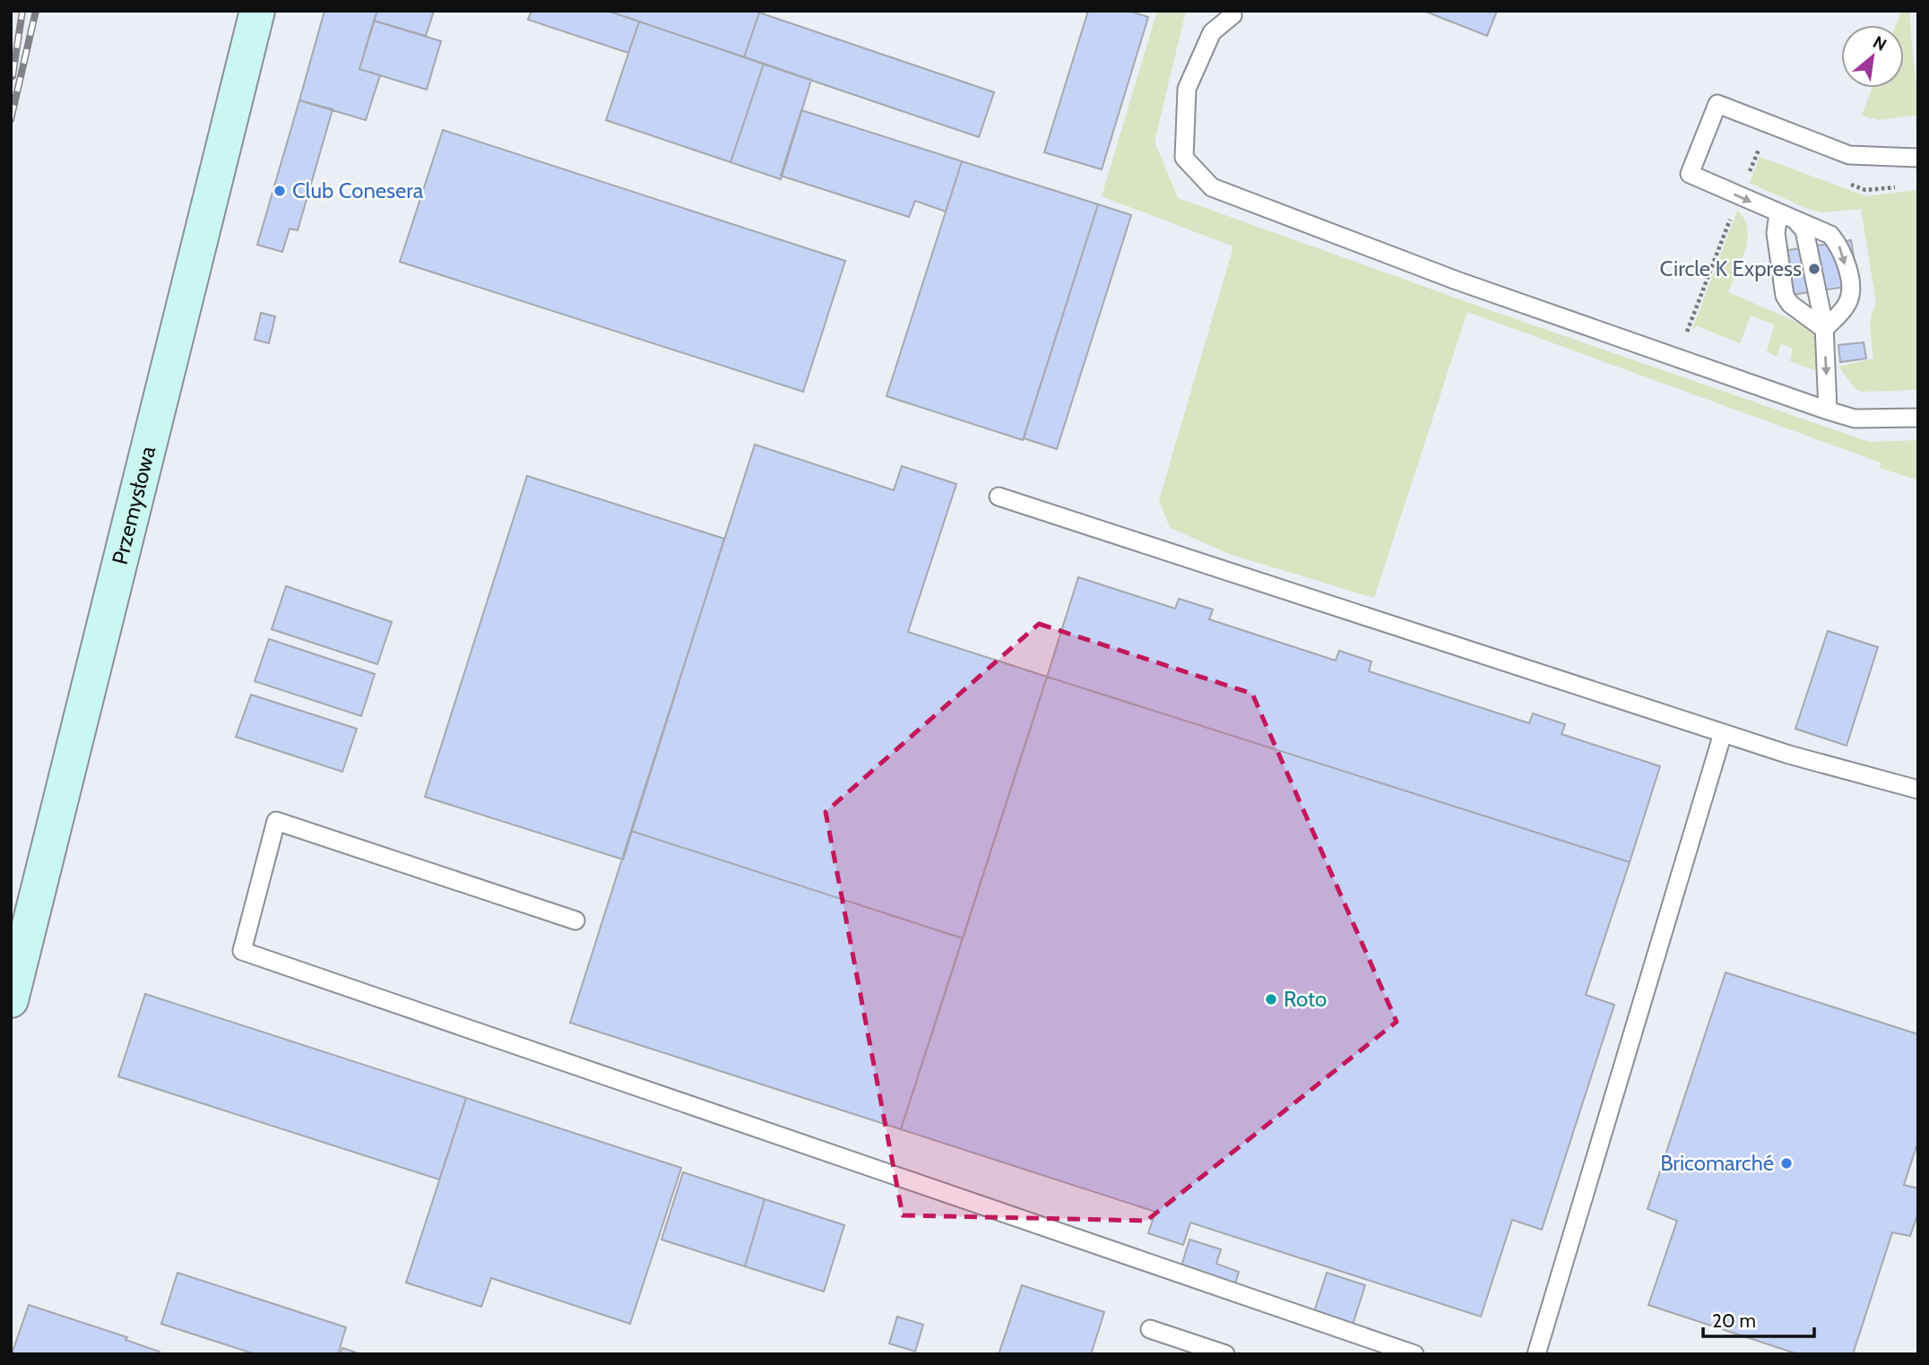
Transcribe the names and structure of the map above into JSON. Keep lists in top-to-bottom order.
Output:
{
  "streets": {
    "street": ["Przemysłowa"]
  },
  "places": [
    "Club Conesera",
    "Circle K Express",
    "Roto",
    "Bricomarché"
  ],
  "scale_bar": "20 m",
  "north": "top right"
}
